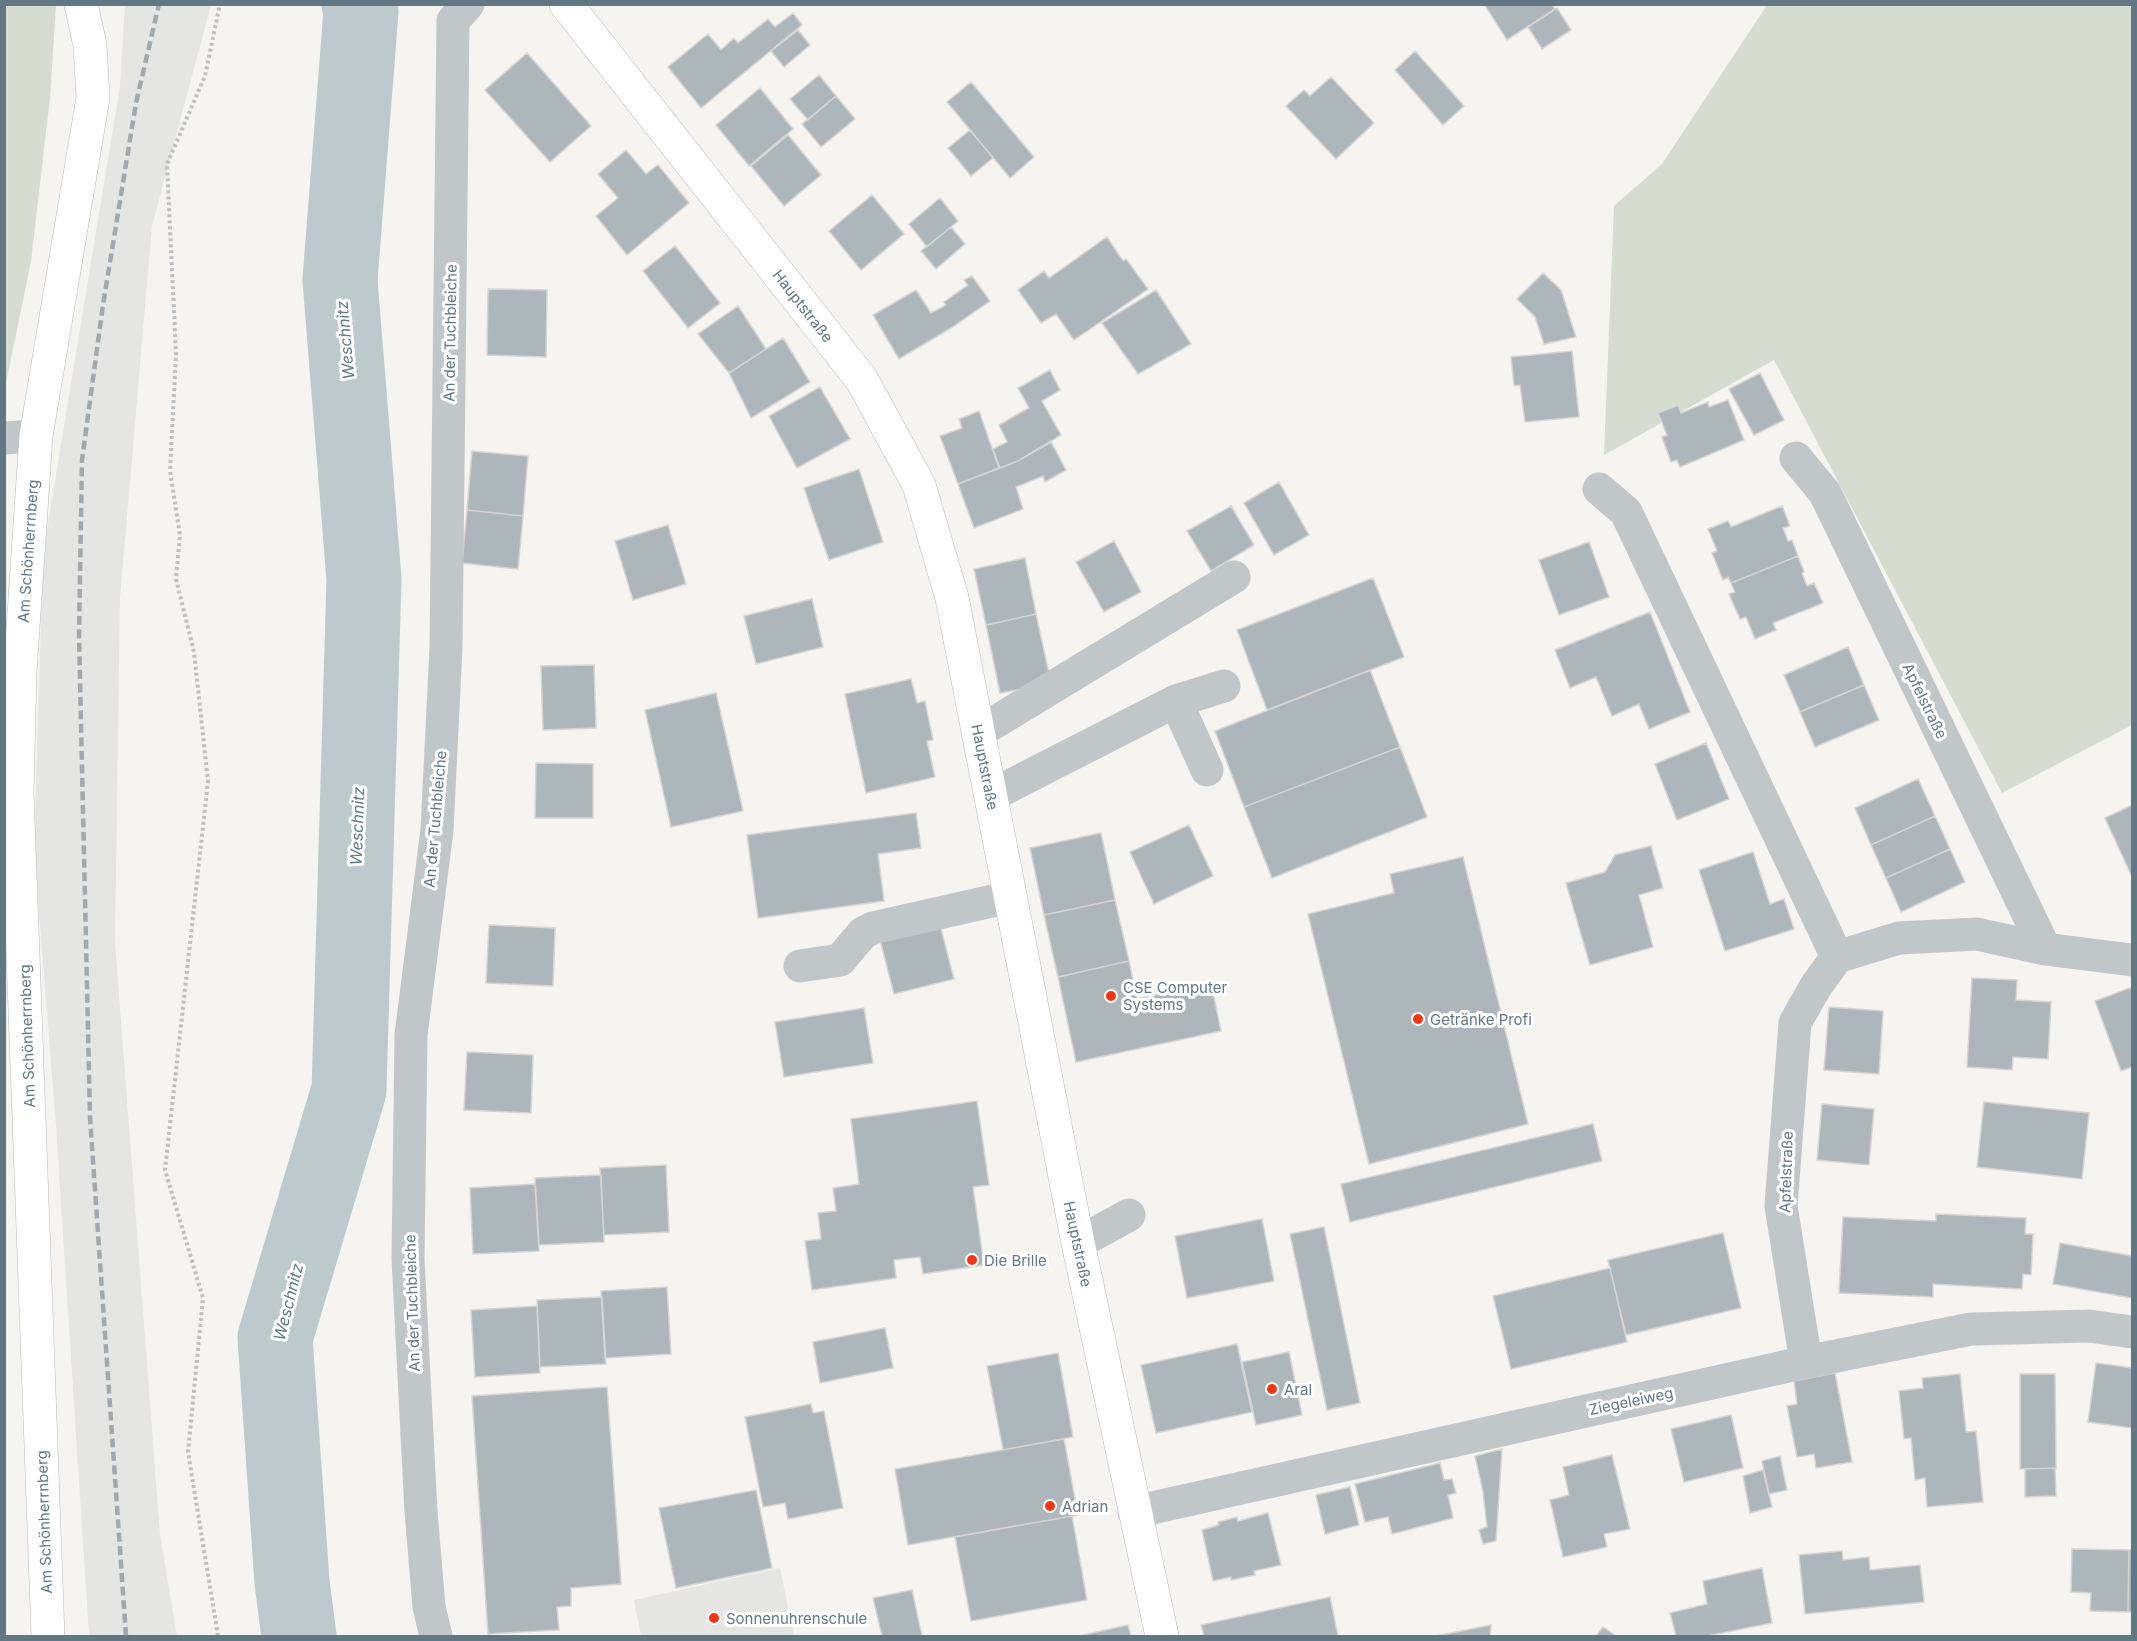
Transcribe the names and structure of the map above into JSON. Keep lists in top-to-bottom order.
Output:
{
  "streets": {
    "main road": ["Hauptstraße", "Am Schönherrnberg"],
    "street": ["An der Tuchbleiche", "Apfelstraße", "Ziegeleiweg"]
  },
  "crossings": [
    ["Hauptstraße", "Ziegeleiweg"],
    ["Apfelstraße", "Ziegeleiweg"]
  ],
  "water": ["Weschnitz"],
  "places": [
    "CSE Computer Systems",
    "Getränke Profi",
    "Die Brille",
    "Aral",
    "Adrian",
    "Sonnenuhrenschule"
  ]
}
